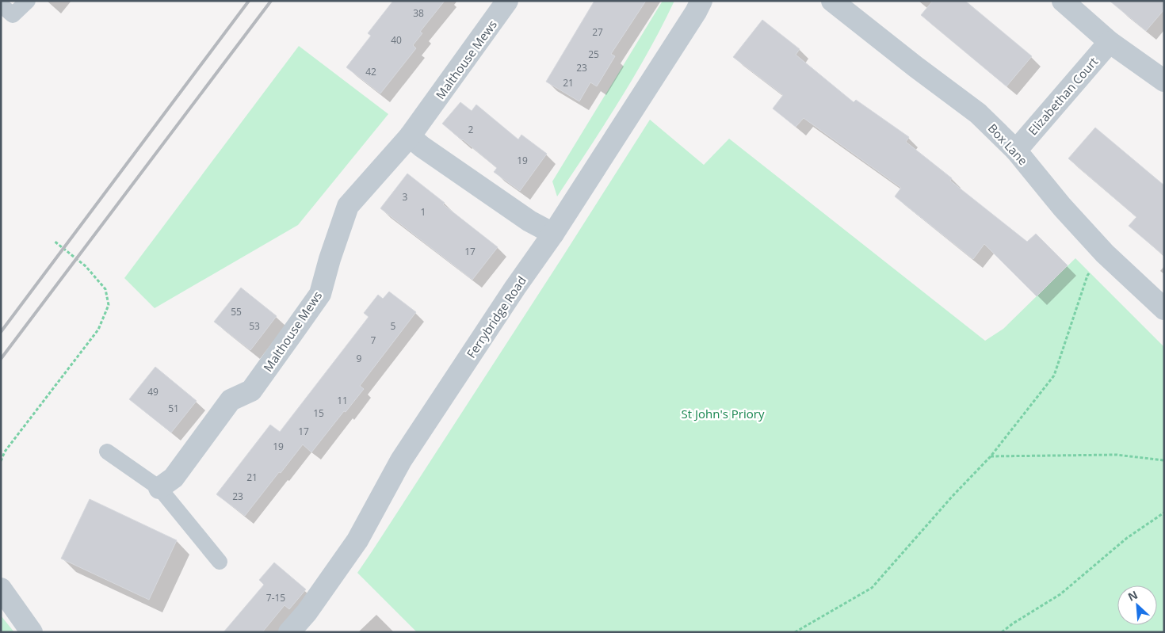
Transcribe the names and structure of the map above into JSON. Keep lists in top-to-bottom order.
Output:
{
  "streets": {
    "street": [
      "Malthouse Mews",
      "Elizabethan Court",
      "Box Lane",
      "Ferrybridge Road"
    ]
  },
  "crossings": [
    ["Elizabethan Court", "Box Lane"]
  ],
  "parks": ["St John's Priory"],
  "house_numbers": [
    "38",
    "27",
    "40",
    "25",
    "23",
    "42",
    "21",
    "2",
    "19",
    "3",
    "1",
    "17",
    "55",
    "53",
    "5",
    "7",
    "9",
    "49",
    "11",
    "51",
    "15",
    "17",
    "19",
    "21",
    "23",
    "7-15"
  ],
  "north": "top left"
}
